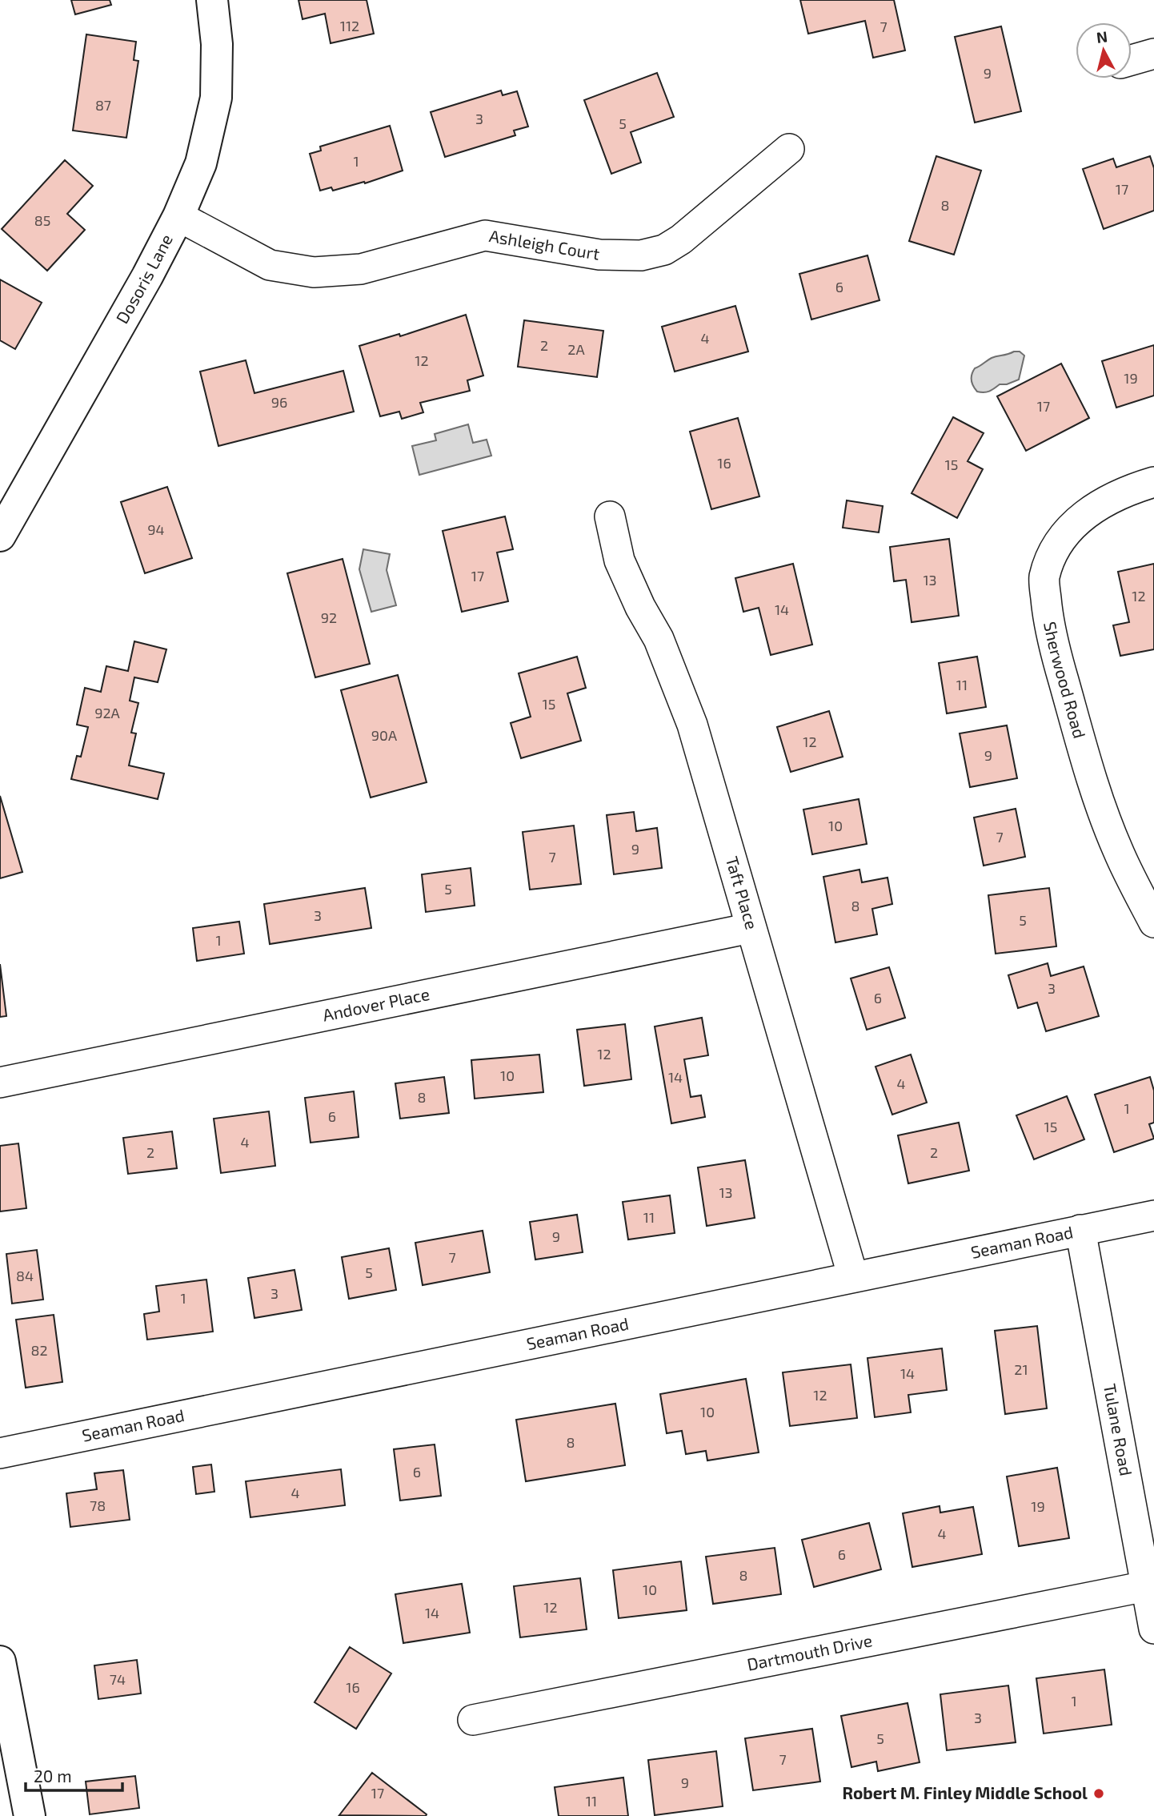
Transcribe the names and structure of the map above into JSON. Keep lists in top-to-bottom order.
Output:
{
  "streets": {
    "street": [
      "Ashleigh Court",
      "Dosoris Lane",
      "Sherwood Road",
      "Taft Place",
      "Andover Place",
      "Seaman Road",
      "Tulane Road",
      "Dartmouth Drive"
    ]
  },
  "crossings": [
    ["Ashleigh Court", "Dosoris Lane"],
    ["Taft Place", "Andover Place"],
    ["Taft Place", "Seaman Road"],
    ["Seaman Road", "Tulane Road"],
    ["Tulane Road", "Dartmouth Drive"]
  ],
  "places": ["Robert M. Finley Middle School"],
  "house_numbers": [
    "112",
    "7",
    "9",
    "87",
    "3",
    "5",
    "1",
    "17",
    "8",
    "85",
    "6",
    "4",
    "2",
    "2A",
    "12",
    "19",
    "96",
    "17",
    "16",
    "15",
    "94",
    "17",
    "13",
    "12",
    "14",
    "92",
    "11",
    "15",
    "92A",
    "90A",
    "12",
    "9",
    "10",
    "7",
    "9",
    "7",
    "5",
    "8",
    "3",
    "5",
    "1",
    "3",
    "6",
    "12",
    "10",
    "14",
    "4",
    "8",
    "1",
    "6",
    "15",
    "4",
    "2",
    "2",
    "13",
    "11",
    "9",
    "7",
    "5",
    "84",
    "3",
    "1",
    "82",
    "21",
    "14",
    "12",
    "10",
    "8",
    "6",
    "4",
    "78",
    "19",
    "4",
    "6",
    "8",
    "10",
    "12",
    "14",
    "74",
    "16",
    "1",
    "3",
    "5",
    "7",
    "9",
    "17",
    "11"
  ],
  "scale_bar": "20 m",
  "north": "top"
}
